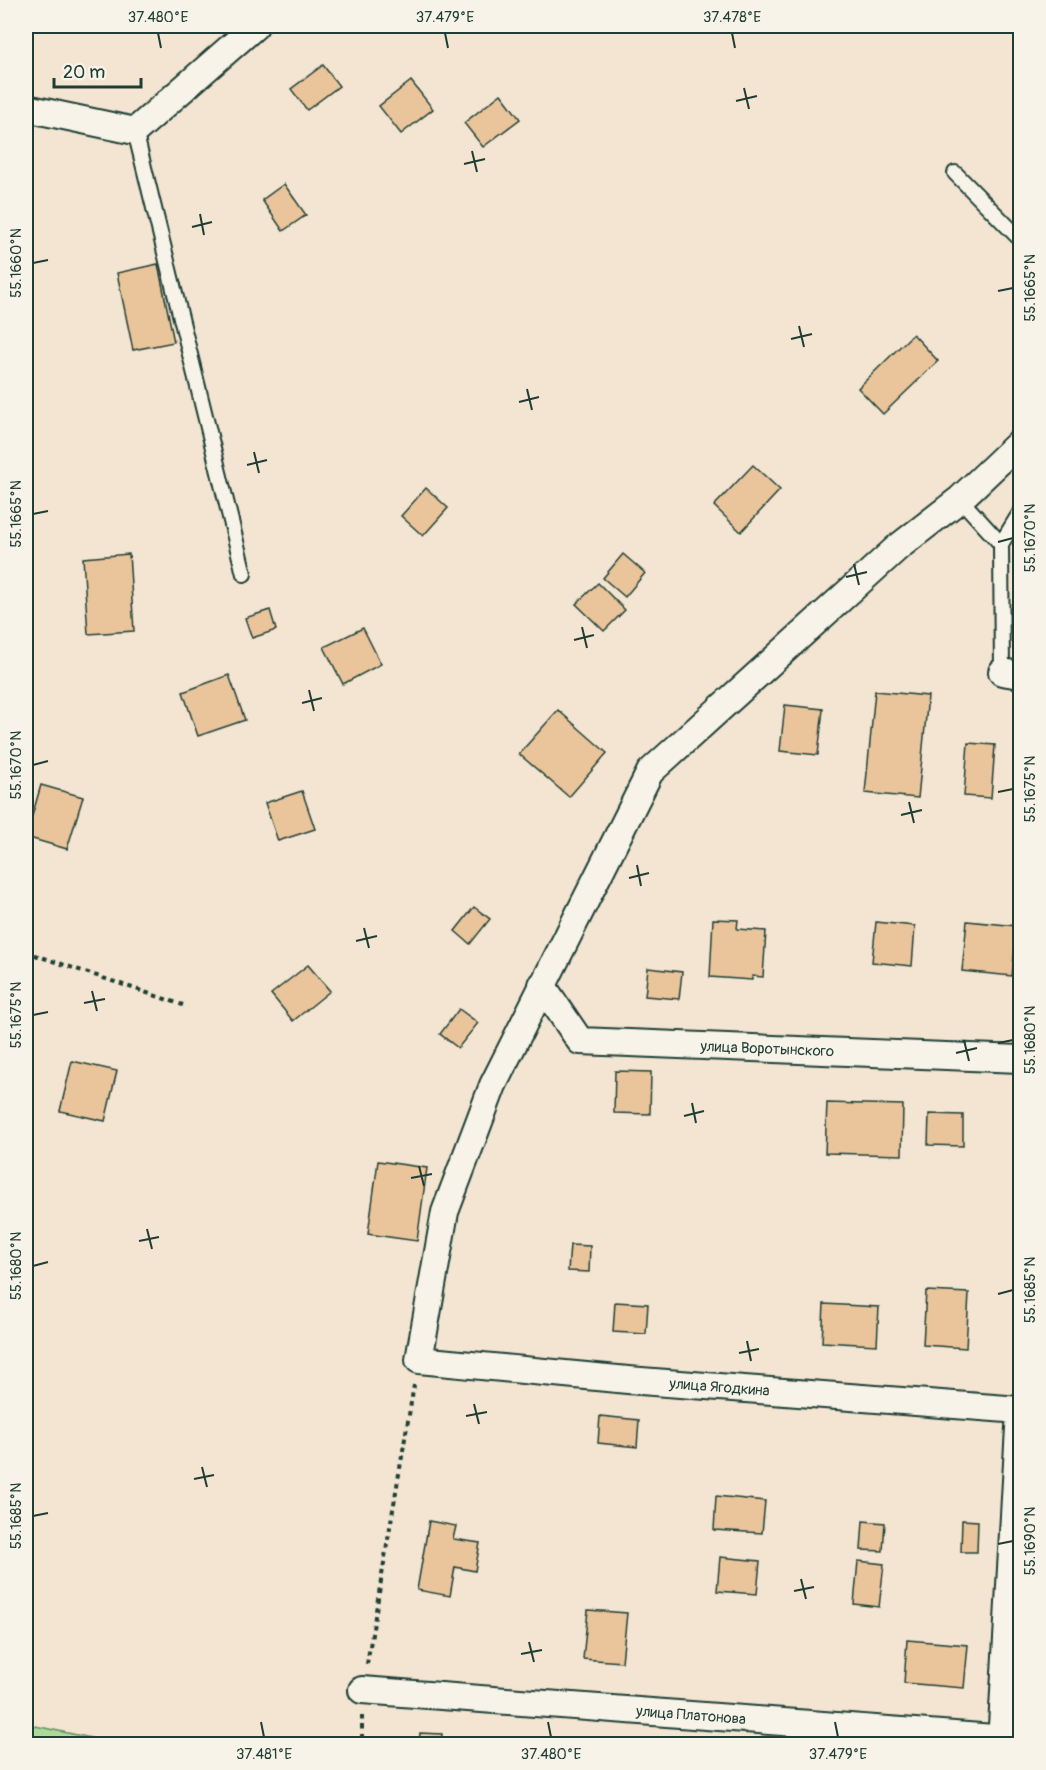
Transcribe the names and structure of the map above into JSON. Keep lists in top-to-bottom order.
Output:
{
  "streets": {
    "street": ["улица Воротынского", "улица Ягодкина", "улица Платонова"]
  },
  "scale_bar": "20 m",
  "coordinates": [
    "37.480°E",
    "37.479°E",
    "37.478°E",
    "55.1660°N",
    "55.1665°N",
    "55.1670°N",
    "55.1675°N",
    "55.1680°N",
    "55.1685°N",
    "55.1690°N",
    "37.481°E"
  ]
}
